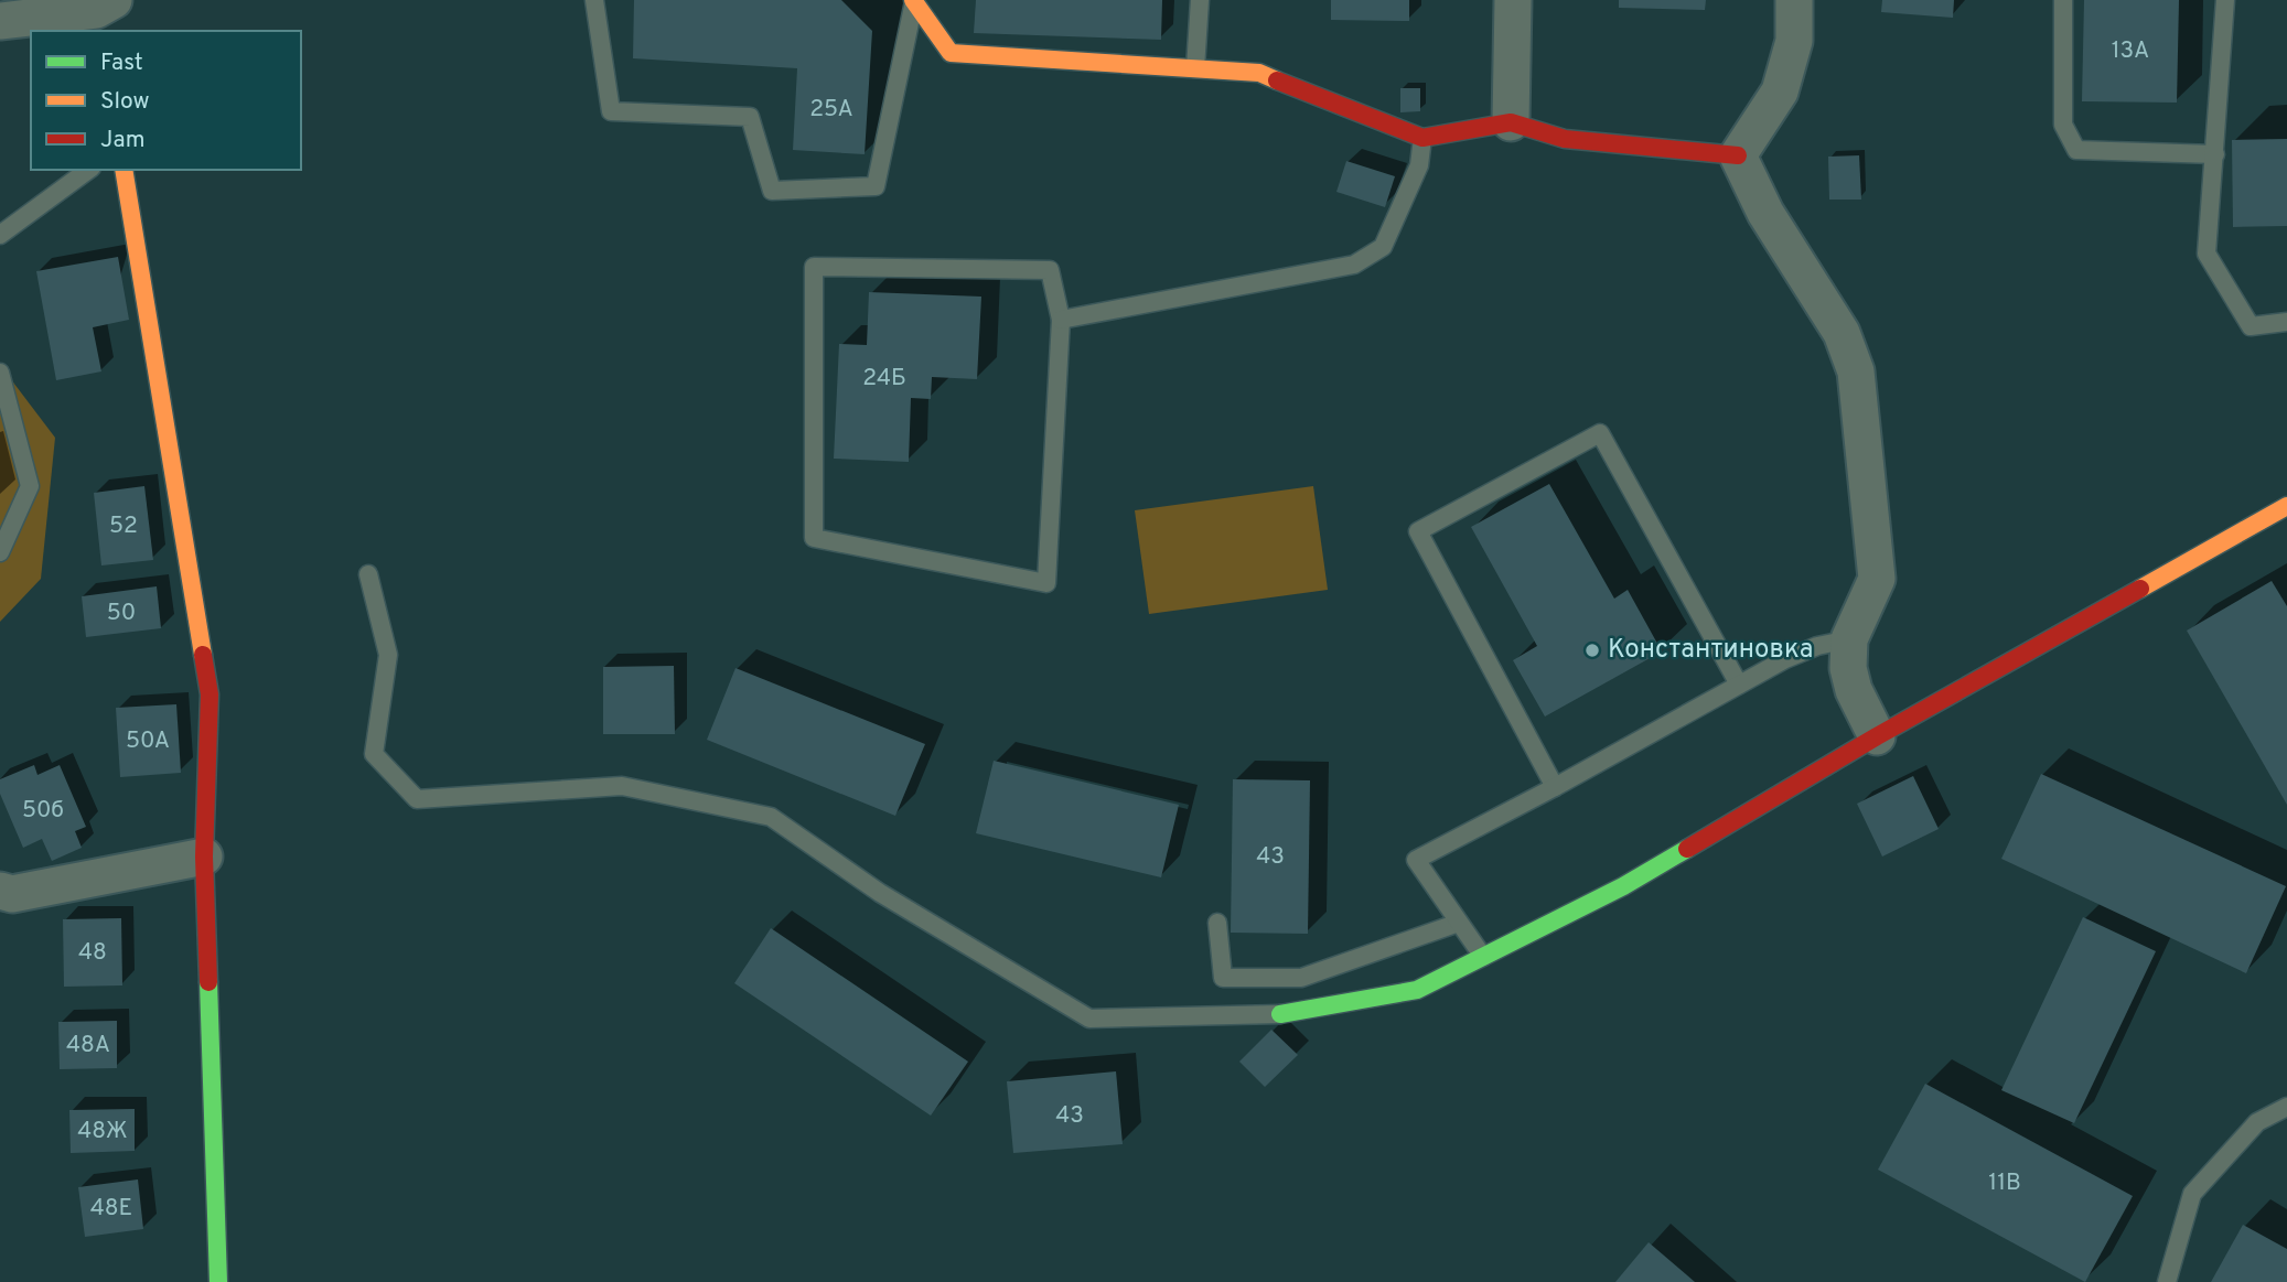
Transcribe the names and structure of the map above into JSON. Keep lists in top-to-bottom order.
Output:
{
  "places": ["Константиновка"],
  "house_numbers": [
    "13А",
    "25А",
    "24Б",
    "52",
    "50",
    "50А",
    "50б",
    "43",
    "48",
    "48А",
    "43",
    "48Ж",
    "11В",
    "48Е"
  ],
  "legend": ["Fast", "Slow", "Jam"]
}
